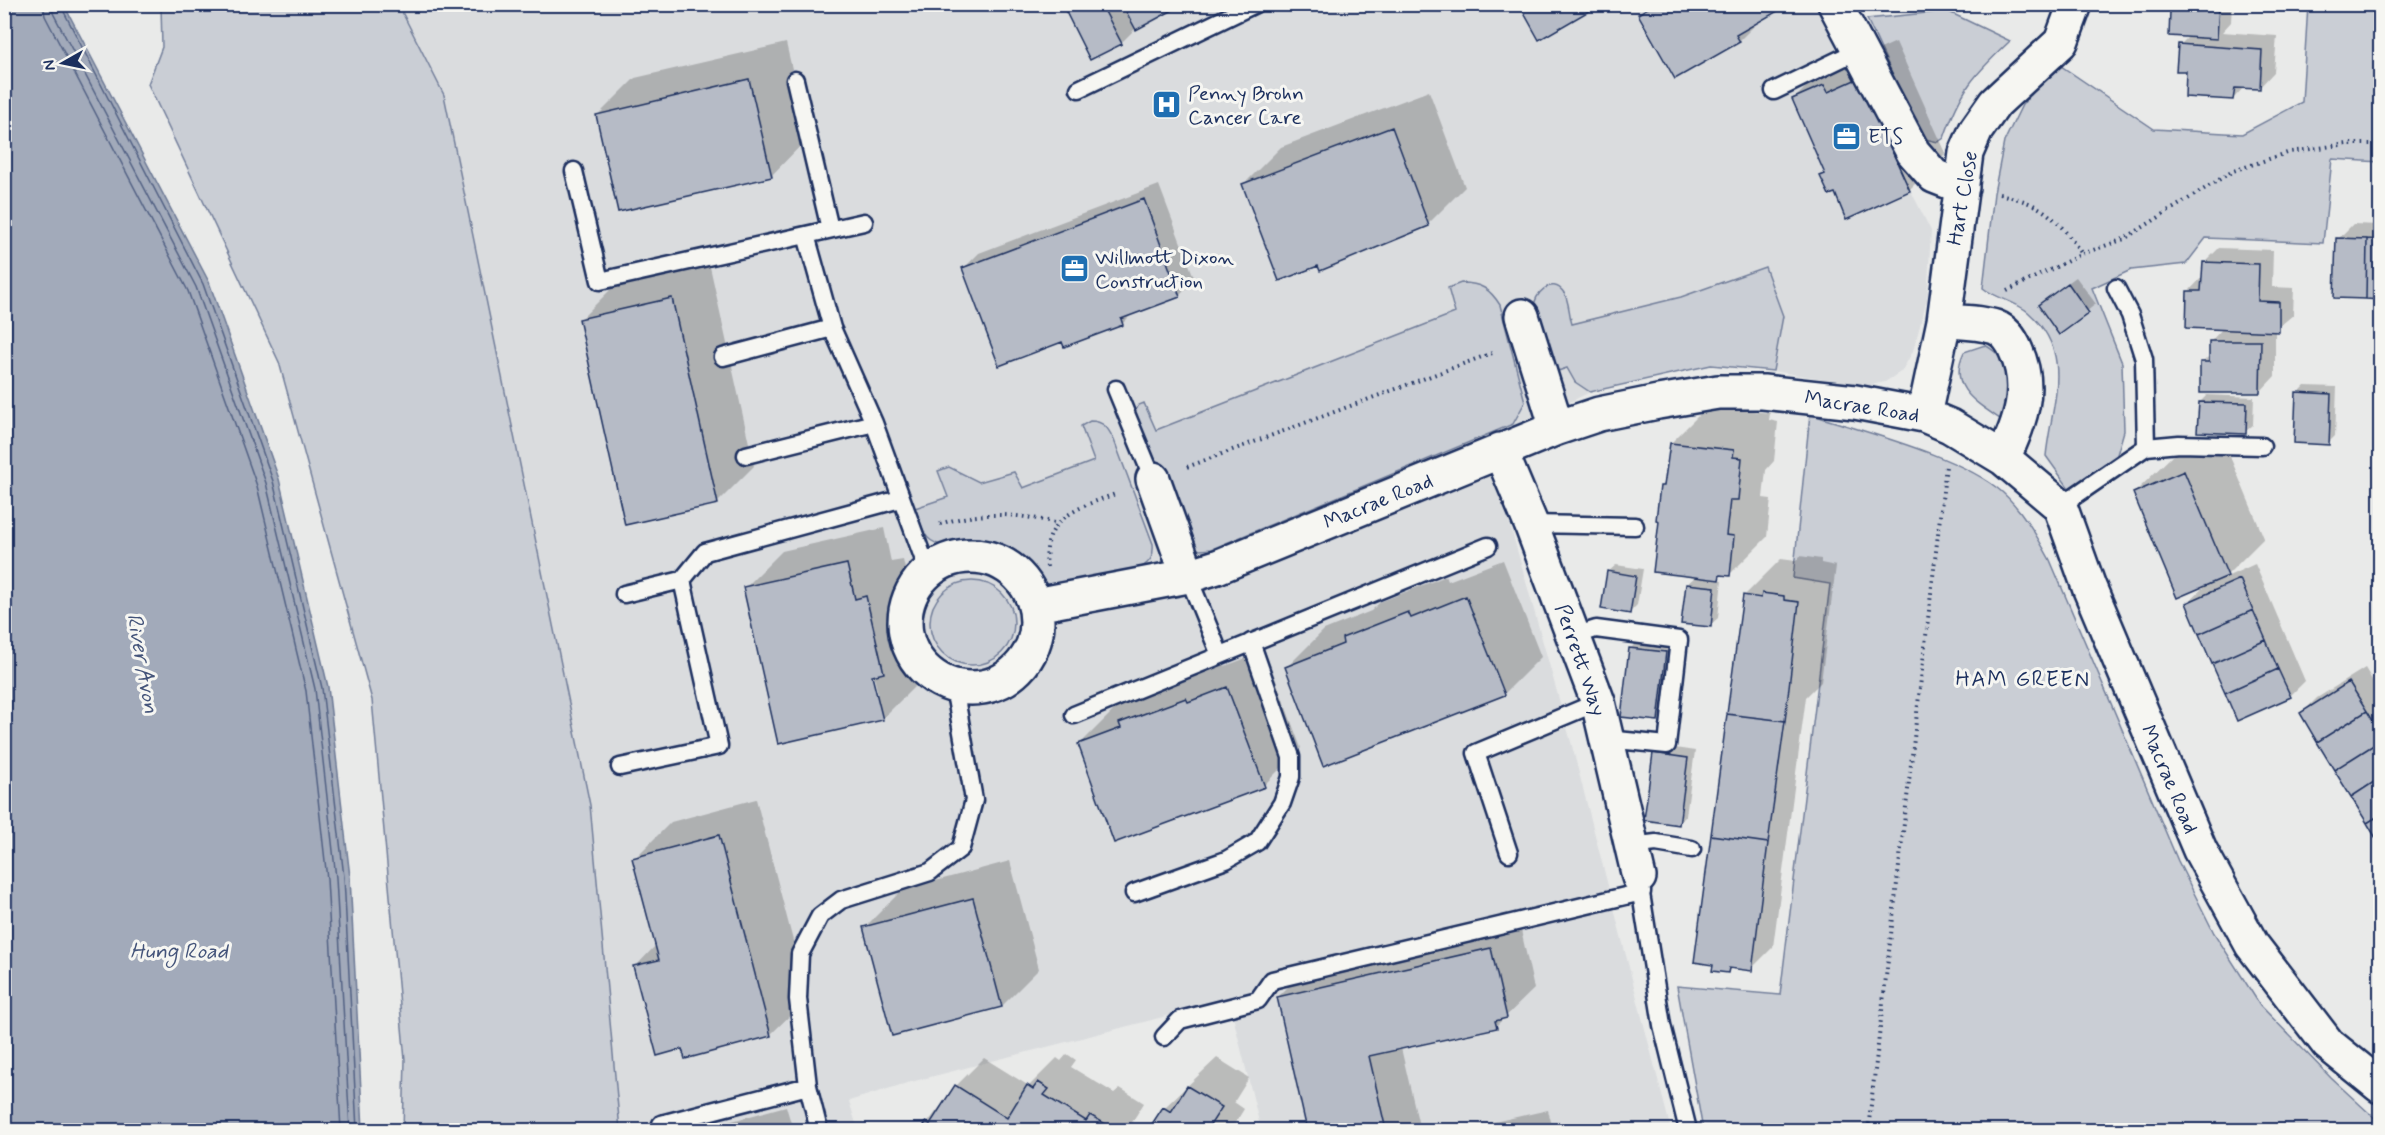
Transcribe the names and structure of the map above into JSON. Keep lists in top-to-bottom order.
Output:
{
  "streets": {
    "street": ["Hart Close", "Macrae Road", "Perrett Way"]
  },
  "crossings": [
    ["Hart Close", "Macrae Road"],
    ["Macrae Road", "Perrett Way"]
  ],
  "districts": ["HAM GREEN"],
  "water": ["River Avon", "Hung Road"],
  "places": {
    "hospital": ["Penny Brohn Cancer Care"],
    "office": ["ETS", "Willmott Dixon Construction"]
  },
  "north": "left"
}
